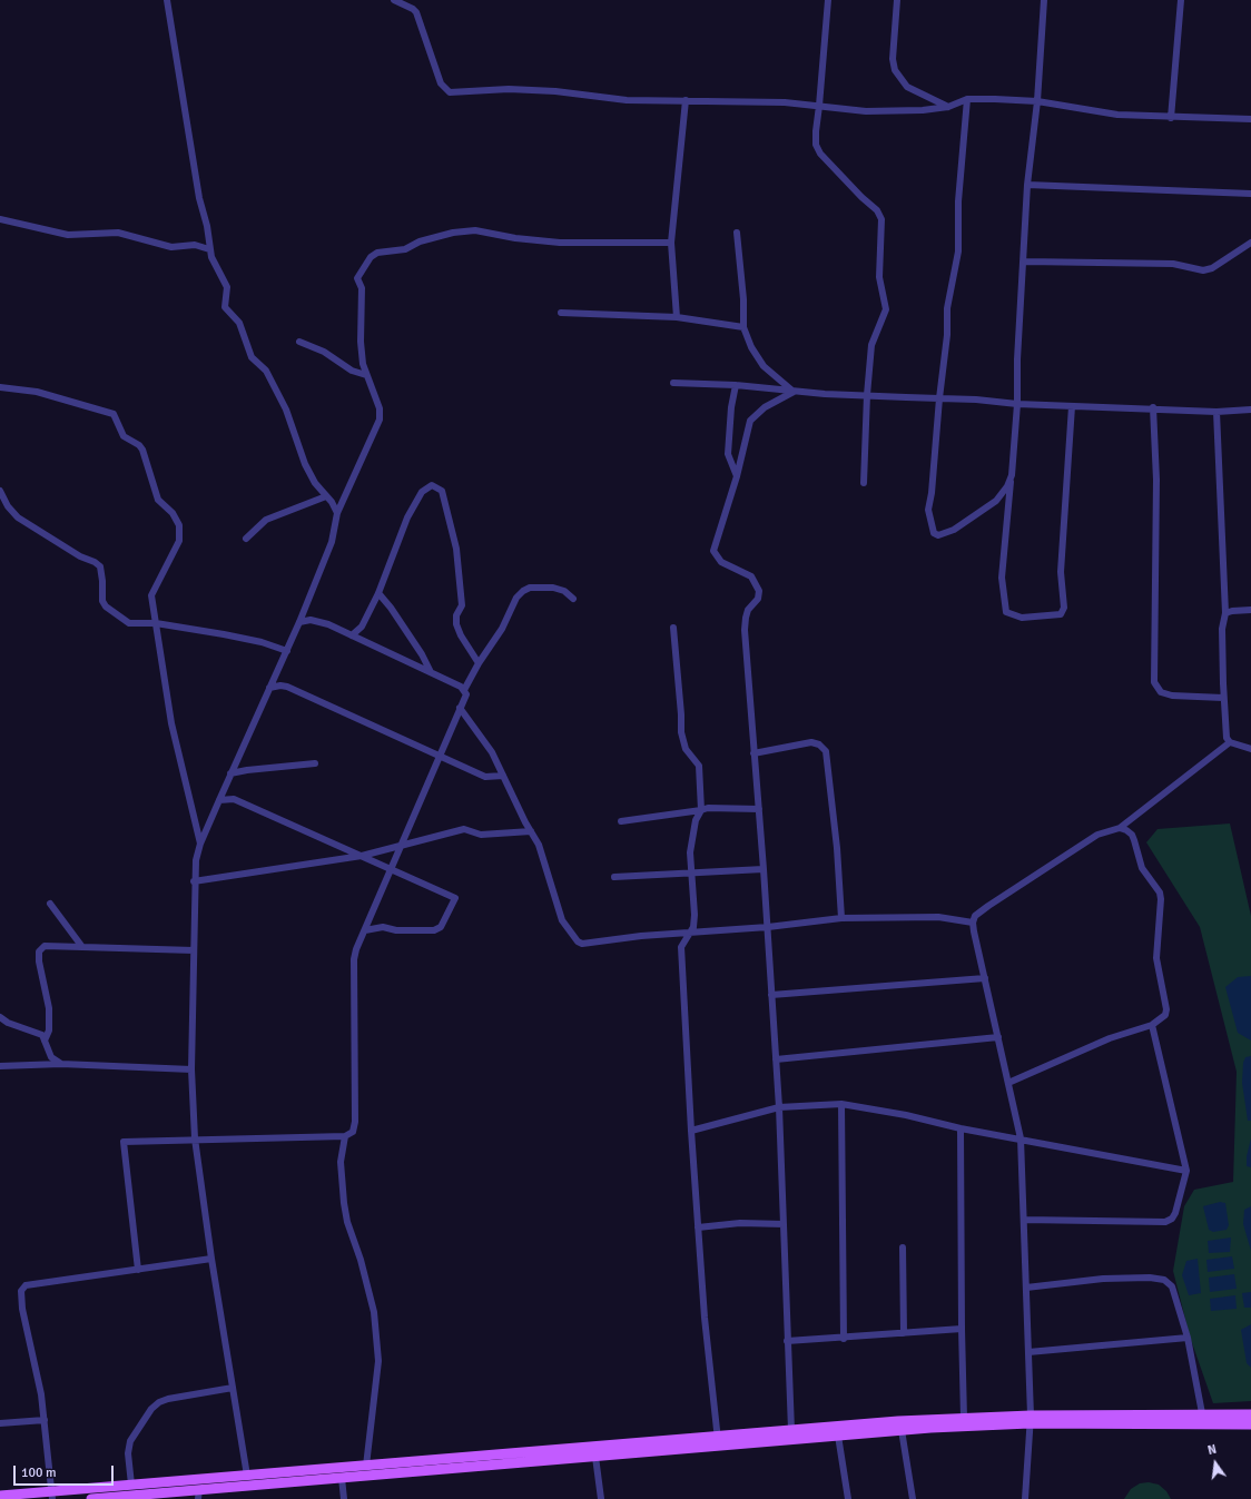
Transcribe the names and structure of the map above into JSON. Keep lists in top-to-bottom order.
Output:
{
  "scale_bar": "100 m",
  "north": "top"
}
